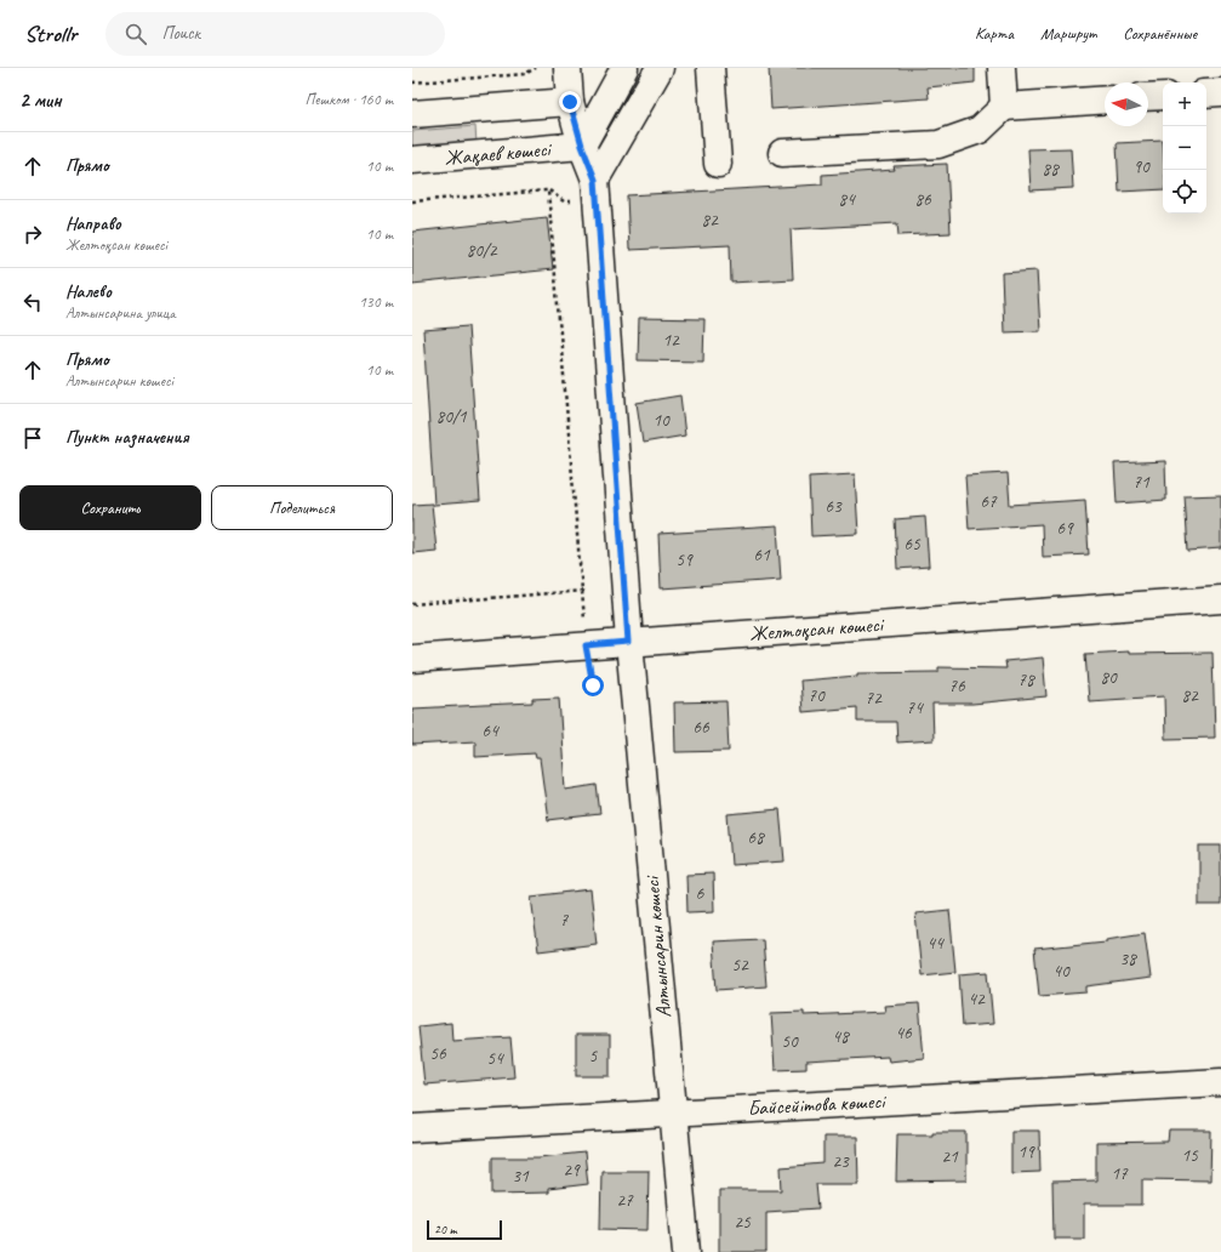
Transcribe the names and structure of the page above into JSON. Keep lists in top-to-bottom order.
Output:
{
  "streets": {
    "street": [
      "Жақаев көшесі",
      "Желтоқсан көшесі",
      "Алтынсарин көшесі",
      "Байсейітова көшесі"
    ]
  },
  "crossings": [
    ["Жақаев көшесі", "Алтынсарин көшесі"],
    ["Желтоқсан көшесі", "Алтынсарин көшесі"],
    ["Алтынсарин көшесі", "Байсейітова көшесі"]
  ],
  "house_numbers": [
    "90",
    "88",
    "84",
    "86",
    "82",
    "80/2",
    "12",
    "80/1",
    "10",
    "71",
    "67",
    "63",
    "69",
    "65",
    "61",
    "59",
    "80",
    "78",
    "76",
    "70",
    "82",
    "72",
    "74",
    "66",
    "64",
    "68",
    "6",
    "7",
    "44",
    "38",
    "52",
    "40",
    "42",
    "46",
    "48",
    "50",
    "56",
    "5",
    "54",
    "19",
    "15",
    "21",
    "23",
    "29",
    "17",
    "31",
    "27",
    "25"
  ],
  "scale_bar": "20 m",
  "north": "left",
  "page": {
    "header": "Strollr",
    "search": "Поиск",
    "nav": ["Карта", "Маршрут", "Сохранённые"],
    "heading": ["2 мин", "Пешком · 160 m"],
    "map_buttons": ["+", "−"],
    "list": [
      ["Прямо", "10 m"],
      ["Направо", "Желтоқсан көшесі", "10 m"],
      ["Налево", "Алтынсарина улица", "130 m"],
      ["Прямо", "Алтынсарин көшесі", "10 m"],
      "Пункт назначения"
    ],
    "buttons": ["Сохранить", "Поделиться"],
    "scale": "20 m"
  }
}
